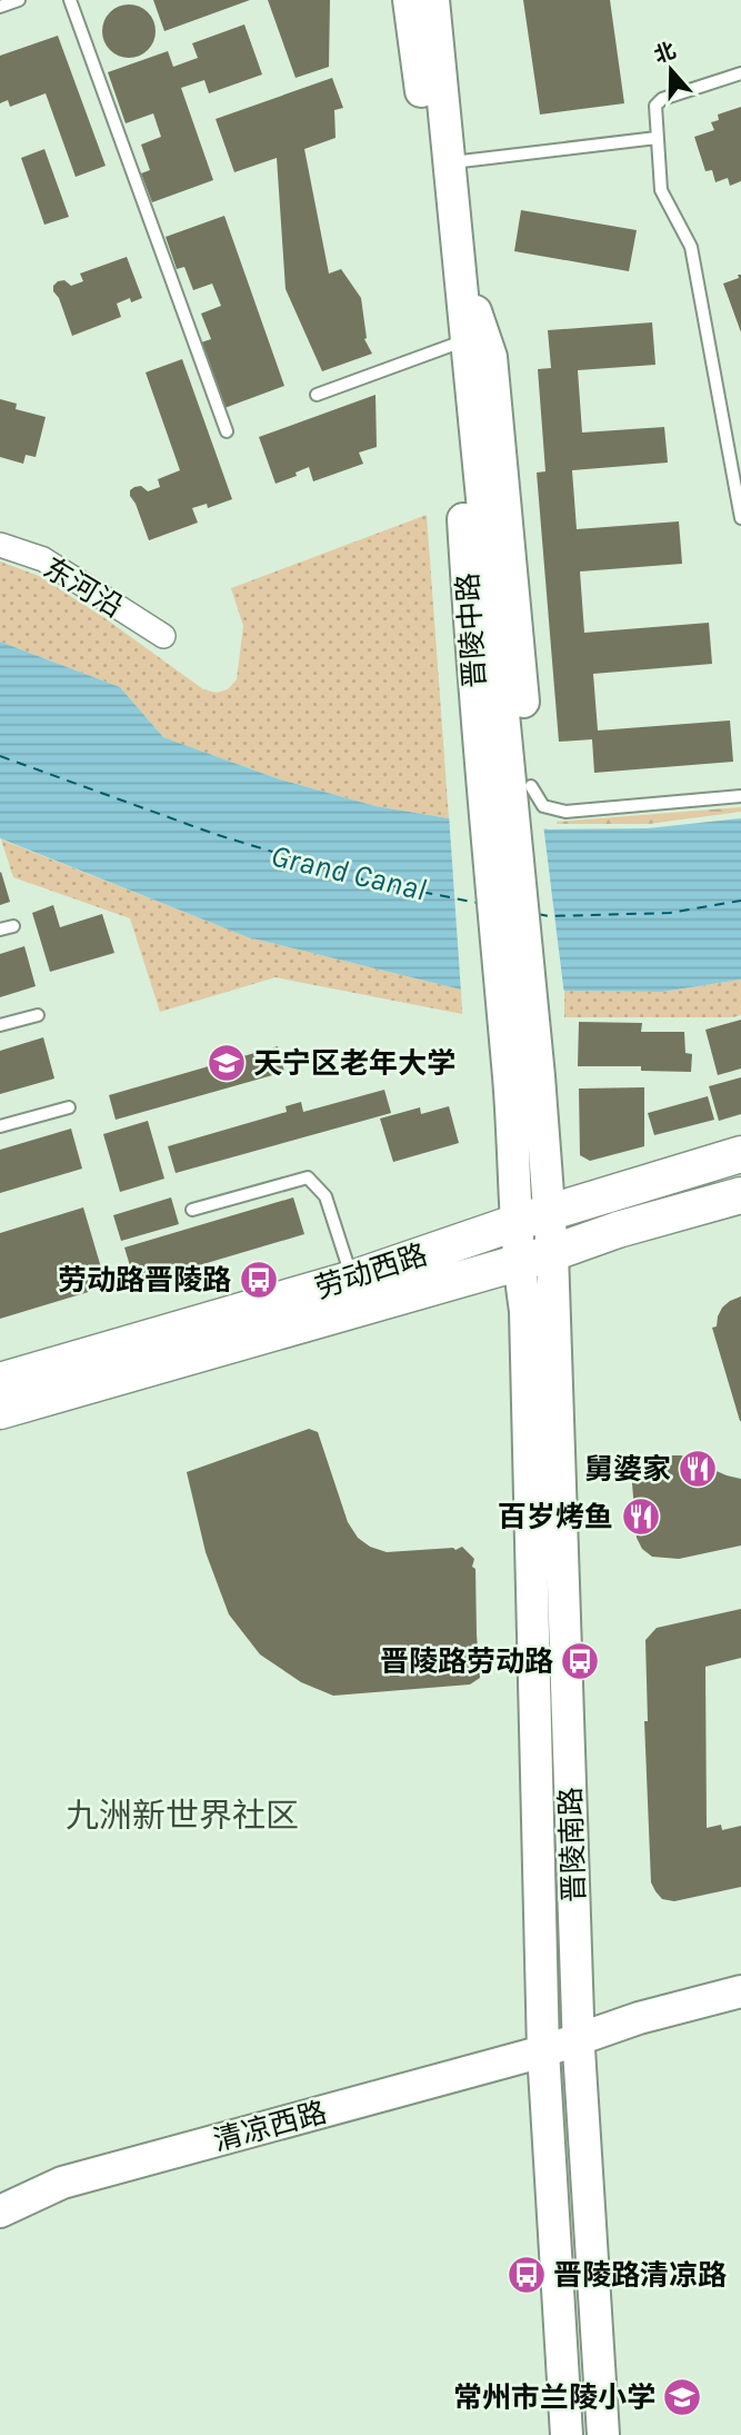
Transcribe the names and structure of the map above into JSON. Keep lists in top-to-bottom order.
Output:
{
  "streets": {
    "main road": [
      "晋陵中路",
      "劳动西路",
      "晋陵南路",
      "清凉西路"
    ],
    "street": ["东河沿"]
  },
  "crossings": [
    ["晋陵中路", "劳动西路"],
    ["晋陵中路", "晋陵南路"],
    ["劳动西路", "晋陵南路"],
    ["晋陵南路", "清凉西路"]
  ],
  "districts": ["九洲新世界社区"],
  "water": ["Grand Canal"],
  "places": {
    "school or university": ["天宁区老年大学", "常州市兰陵小学"],
    "bus stop": ["劳动路晋陵路", "晋陵路劳动路", "晋陵路清凉路"],
    "restaurant": ["舅婆家", "百岁烤鱼"]
  },
  "north": "top"
}
